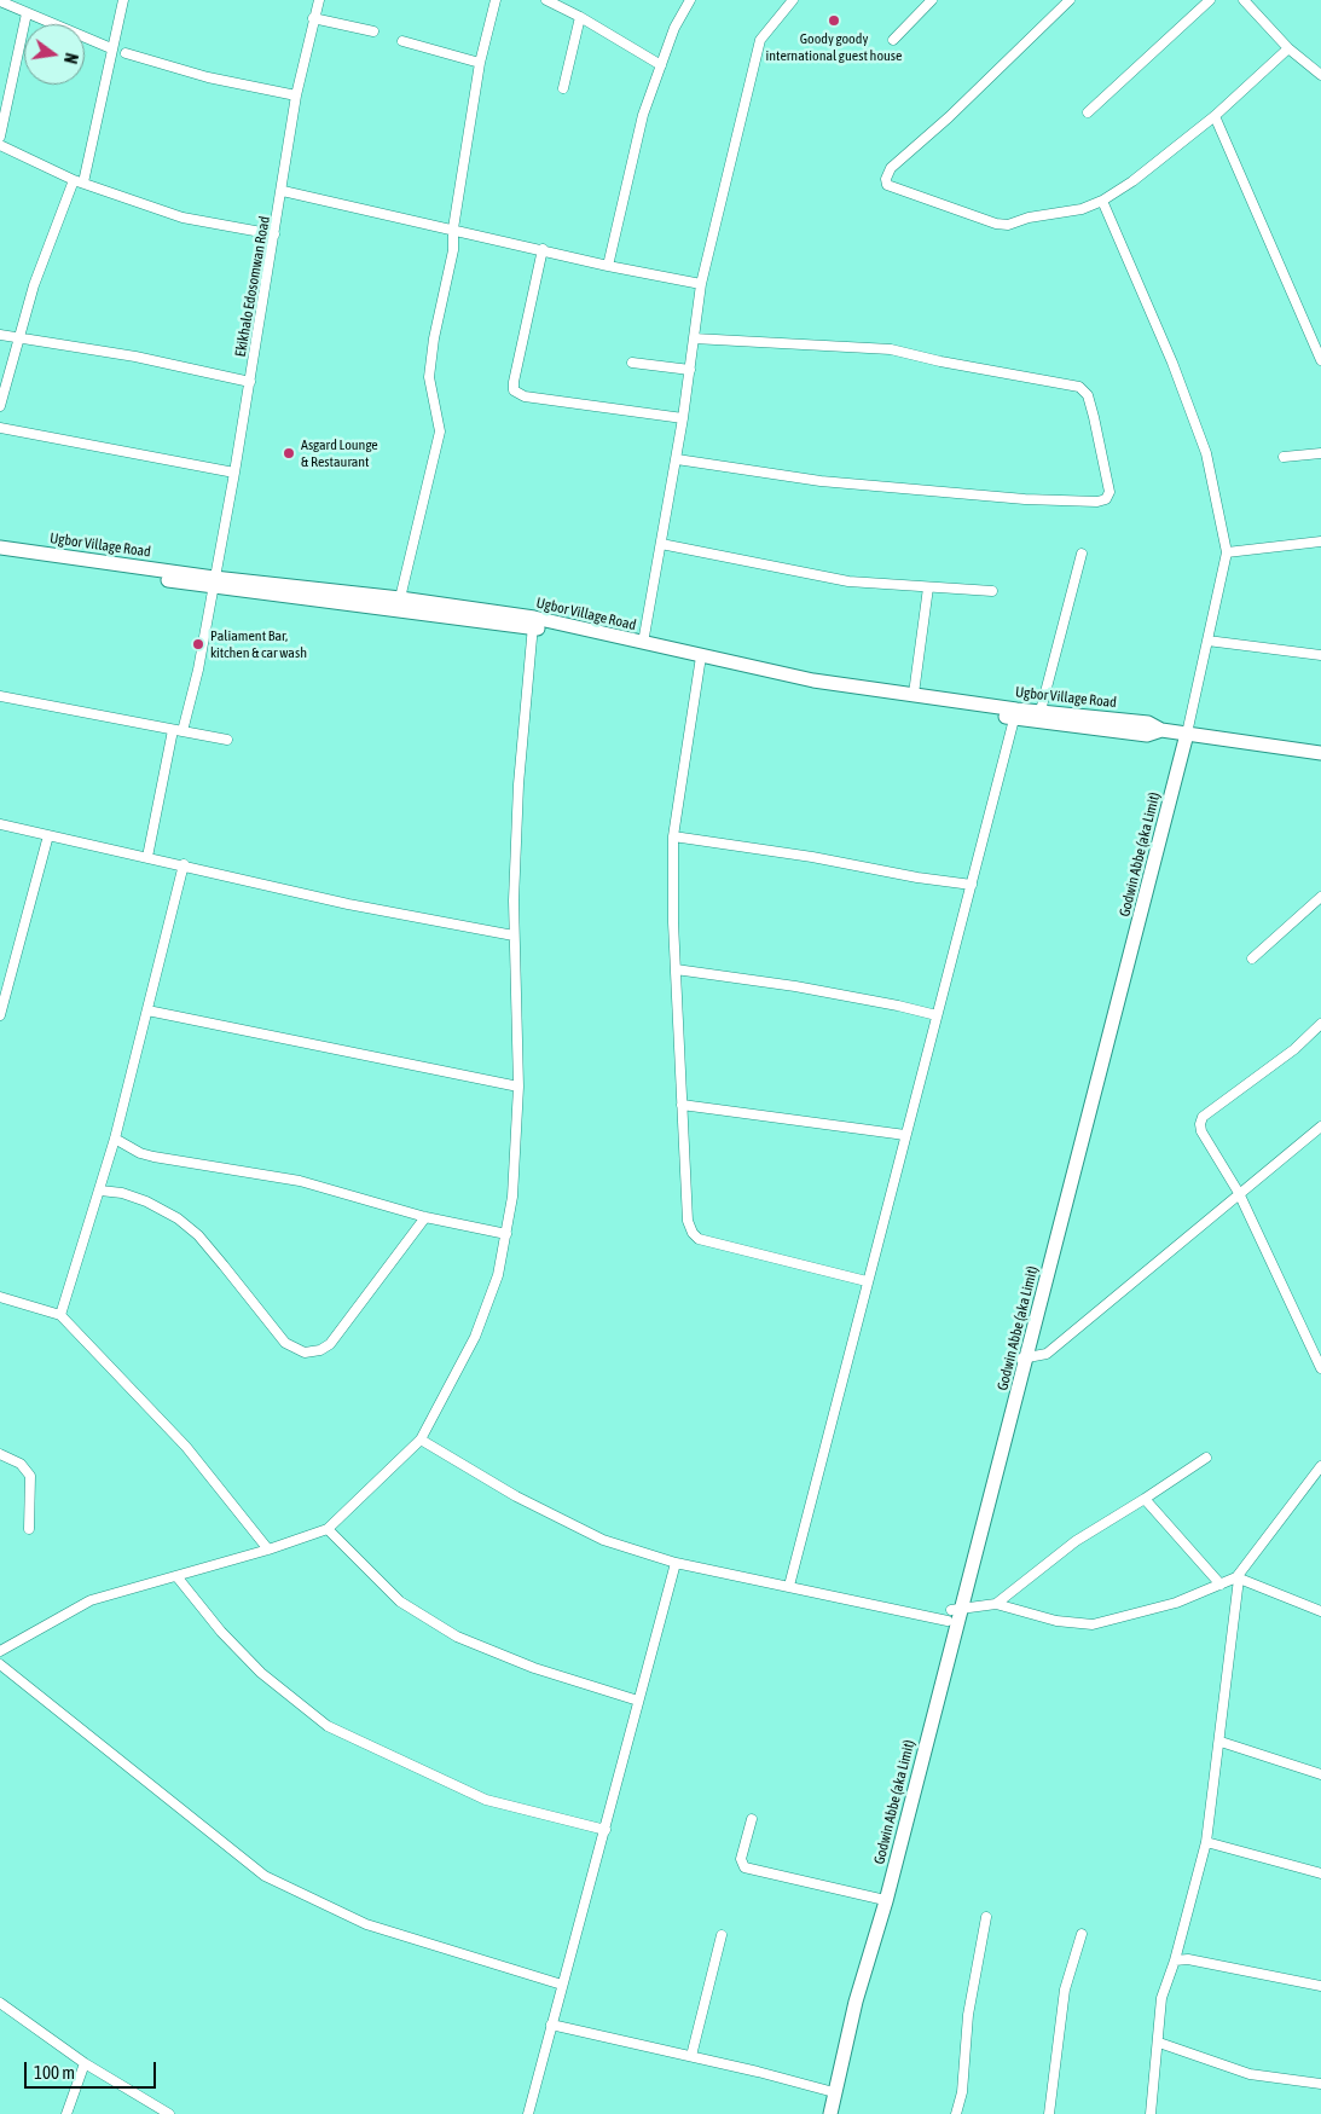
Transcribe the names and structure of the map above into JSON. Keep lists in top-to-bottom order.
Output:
{
  "streets": {
    "street": ["Ekikhalo Edosomwan Road", "Ugbor Village Road", "Godwin Abbe (aka Limit)"]
  },
  "crossings": [
    ["Ekikhalo Edosomwan Road", "Ugbor Village Road"],
    ["Ugbor Village Road", "Godwin Abbe (aka Limit)"]
  ],
  "places": ["Goody goody international guest house", "Asgard Lounge & Restaurant", "Paliament Bar, kitchen & car wash"],
  "scale_bar": "100 m",
  "north": "right"
}
